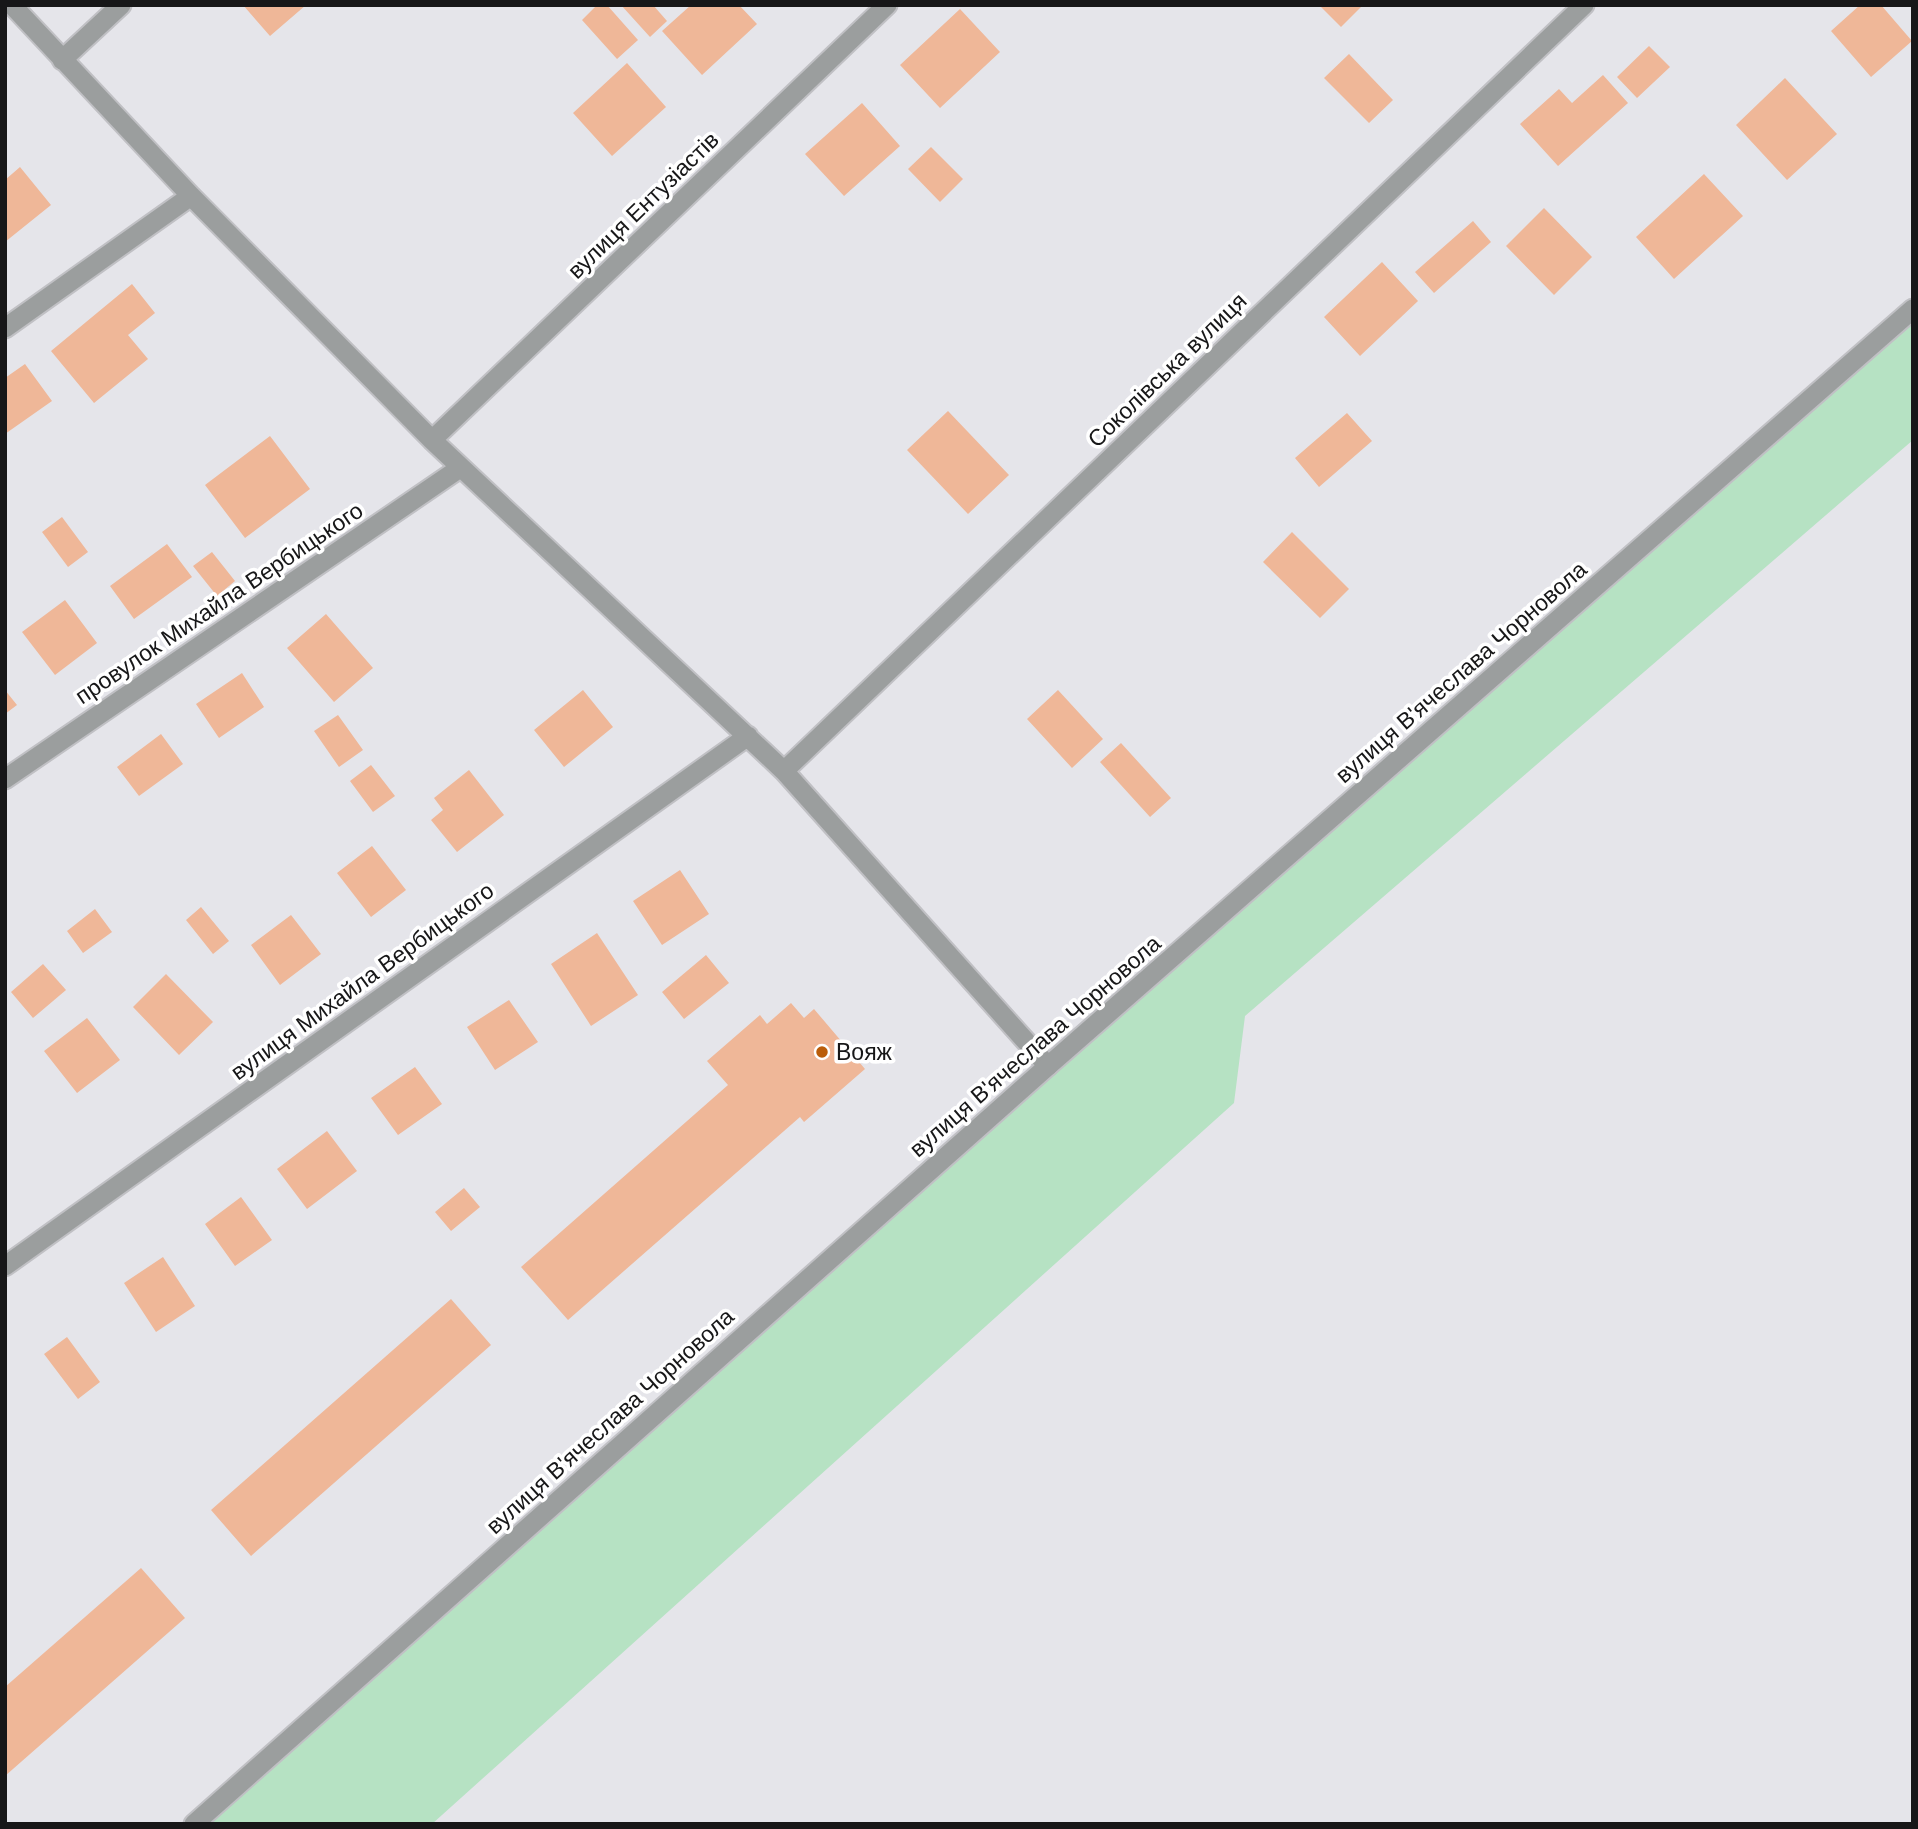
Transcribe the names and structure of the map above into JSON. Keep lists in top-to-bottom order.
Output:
{
  "streets": {
    "street": [
      "вулиця Ентузіастів",
      "Соколівська вулиця",
      "провулок Михайла Вербицького",
      "вулиця В'ячеслава Чорновола",
      "вулиця Михайла Вербицького"
    ]
  },
  "places": ["Вояж"]
}
